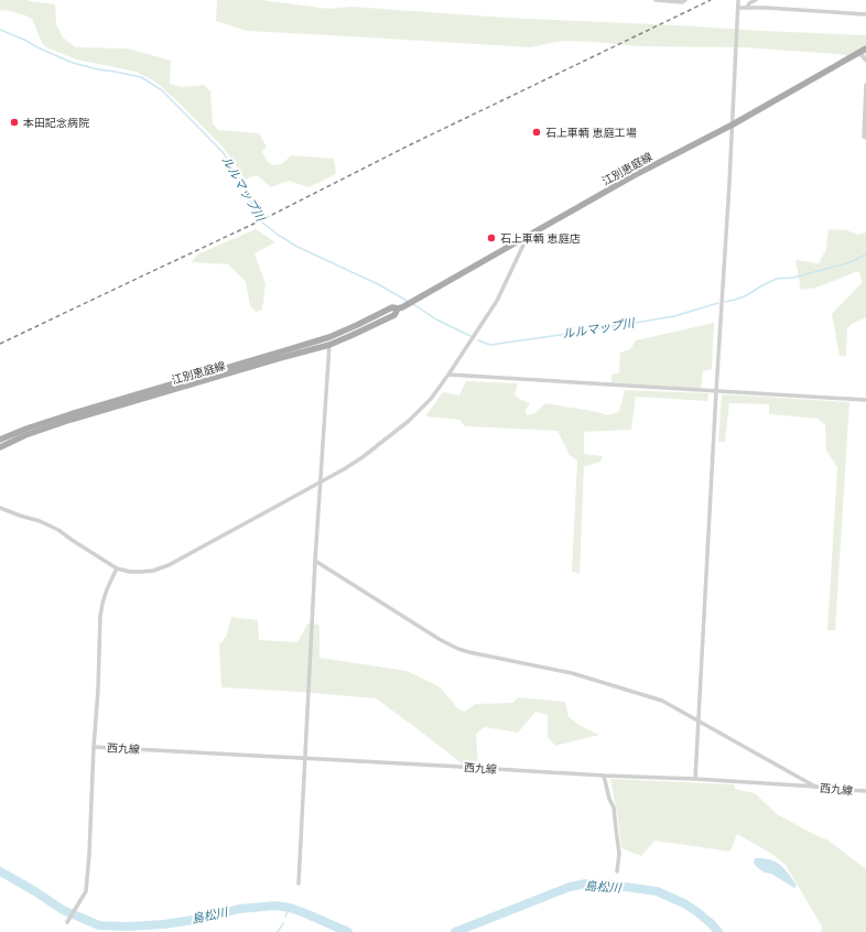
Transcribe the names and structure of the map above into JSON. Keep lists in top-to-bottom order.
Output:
{
  "streets": {
    "main road": ["江別恵庭線"],
    "street": ["西九線"]
  },
  "water": ["ルルマップ川", "島松川"],
  "places": ["本田記念病院", "石上車輌 恵庭工場", "石上車輌 恵庭店"]
}
